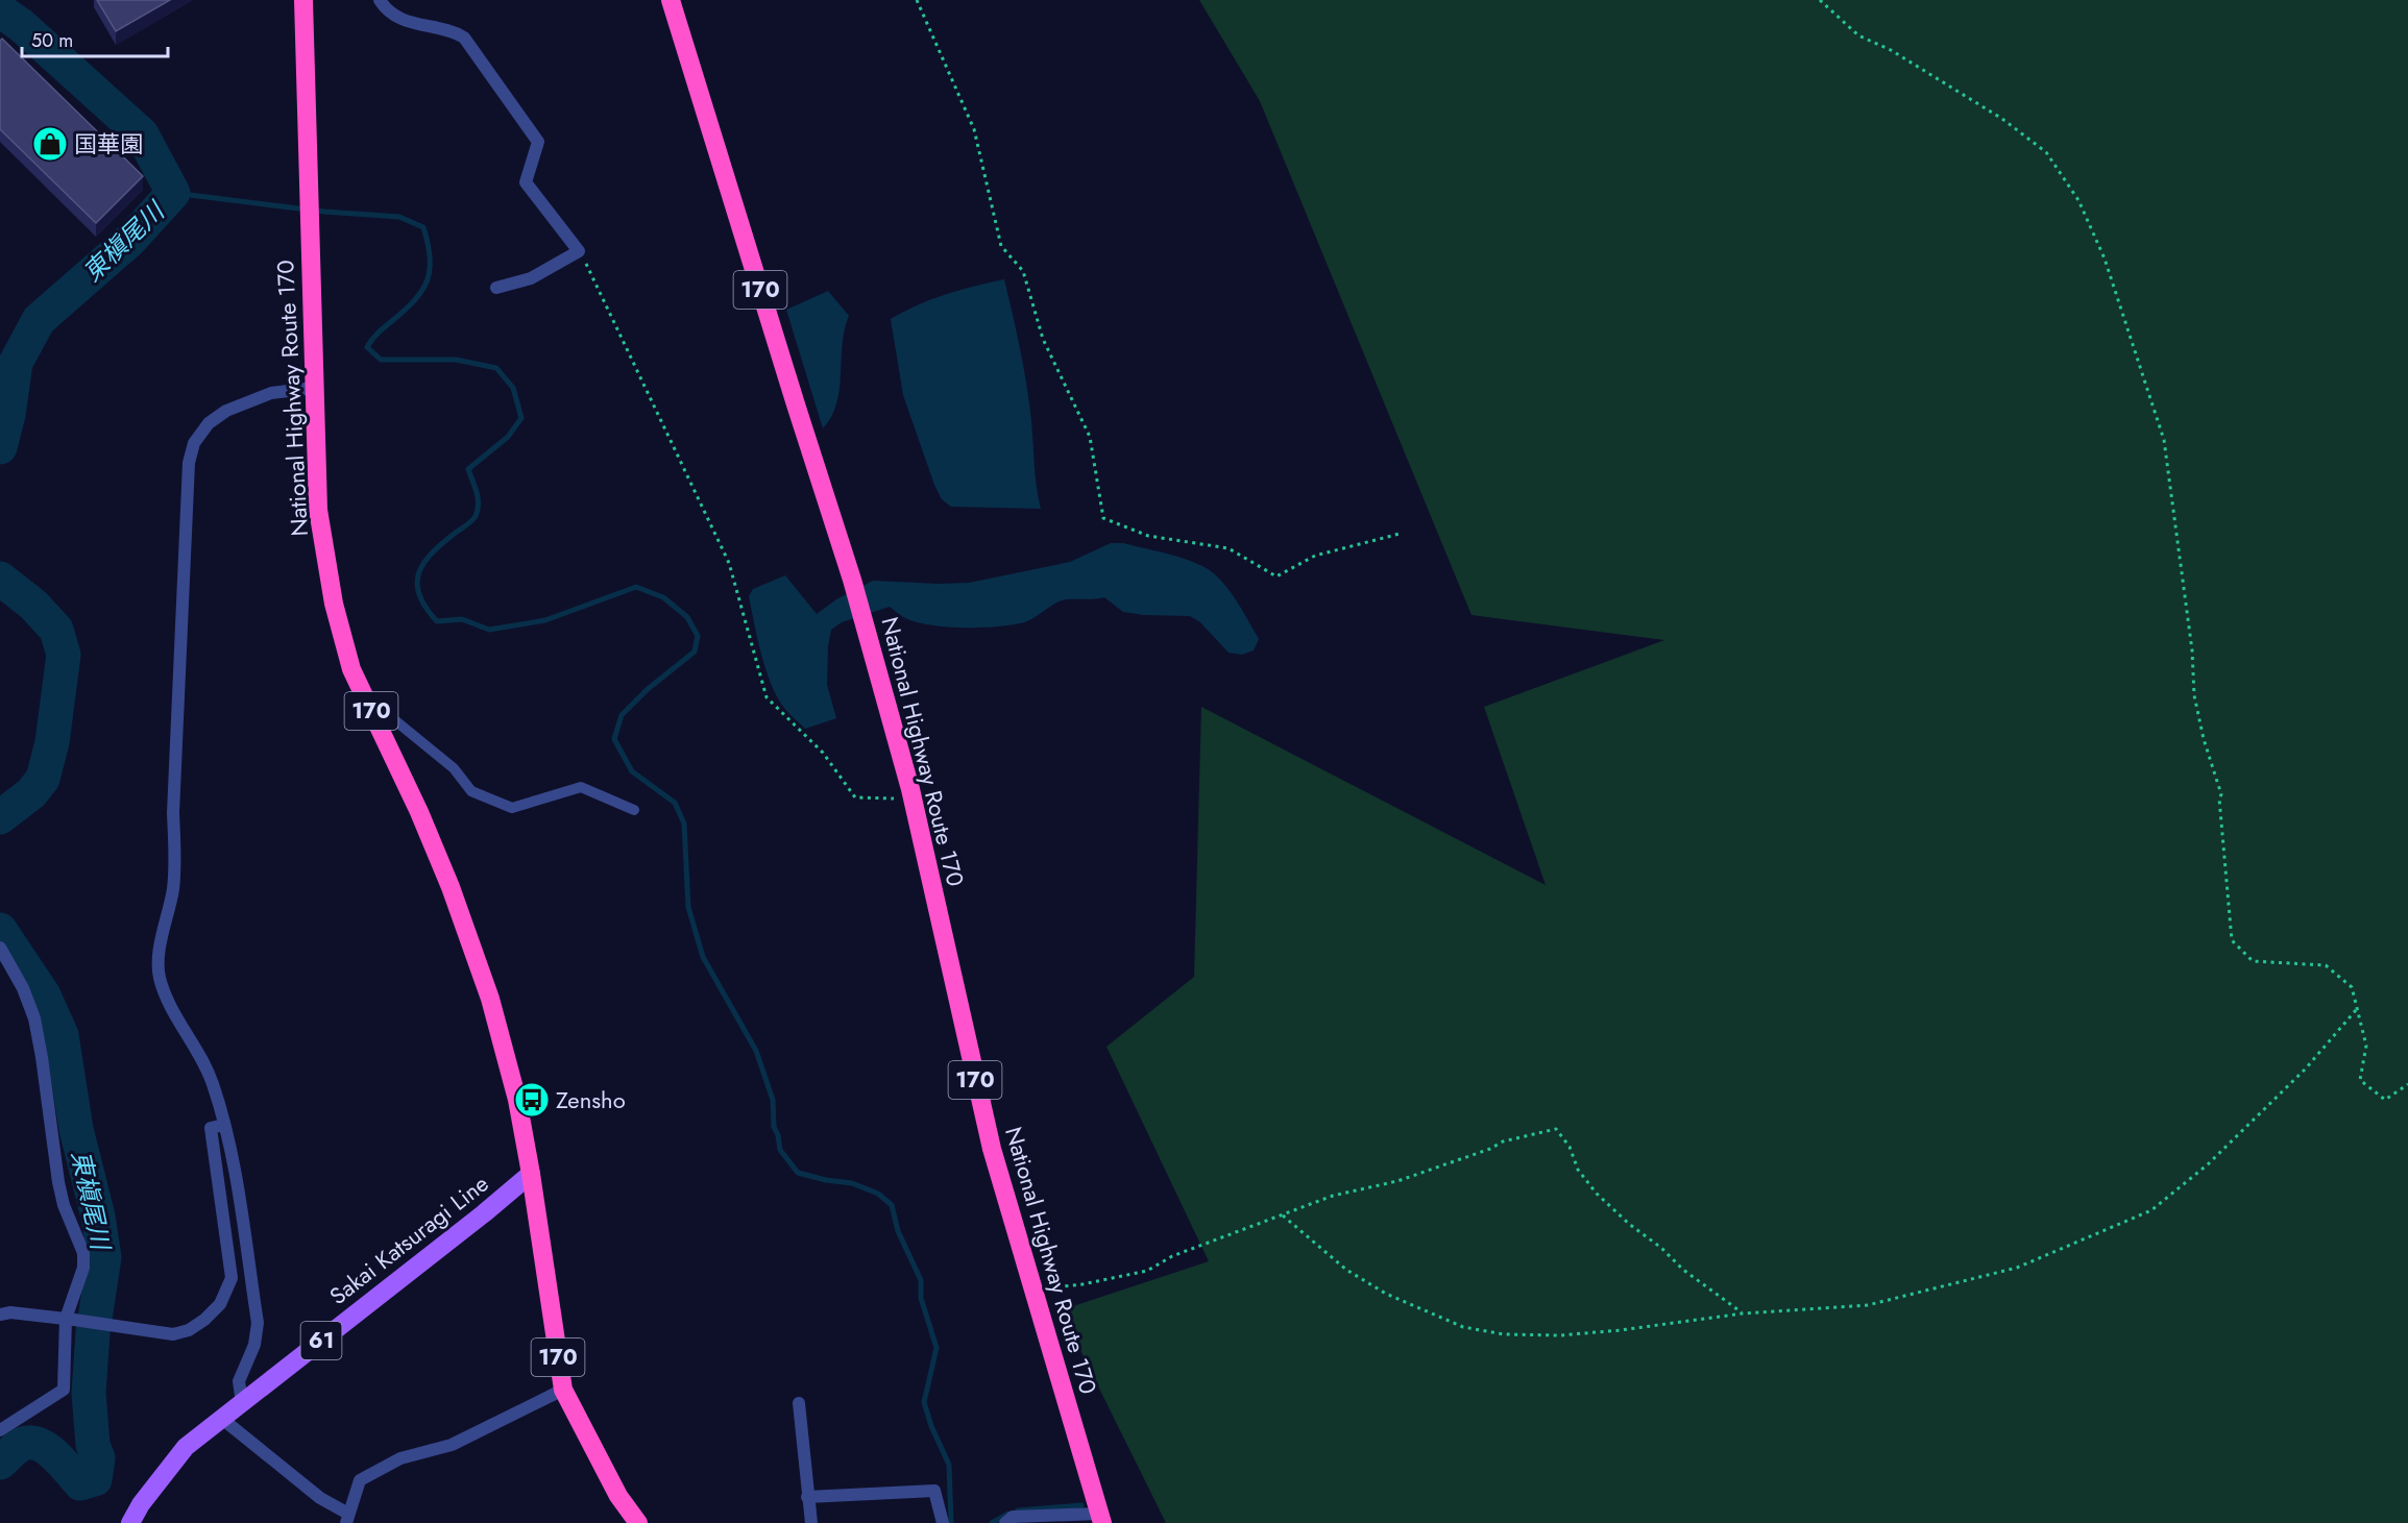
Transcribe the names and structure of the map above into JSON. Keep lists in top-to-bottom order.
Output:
{
  "streets": {
    "highway": ["170", "National Highway Route 170"],
    "main road": ["Sakai Katsuragi Line", "61"]
  },
  "crossings": [
    ["National Highway Route 170", "Sakai Katsuragi Line"]
  ],
  "water": ["東槇尾川"],
  "places": {
    "shop": ["国華園"],
    "bus stop": ["Zensho"]
  },
  "scale_bar": "50 m"
}
